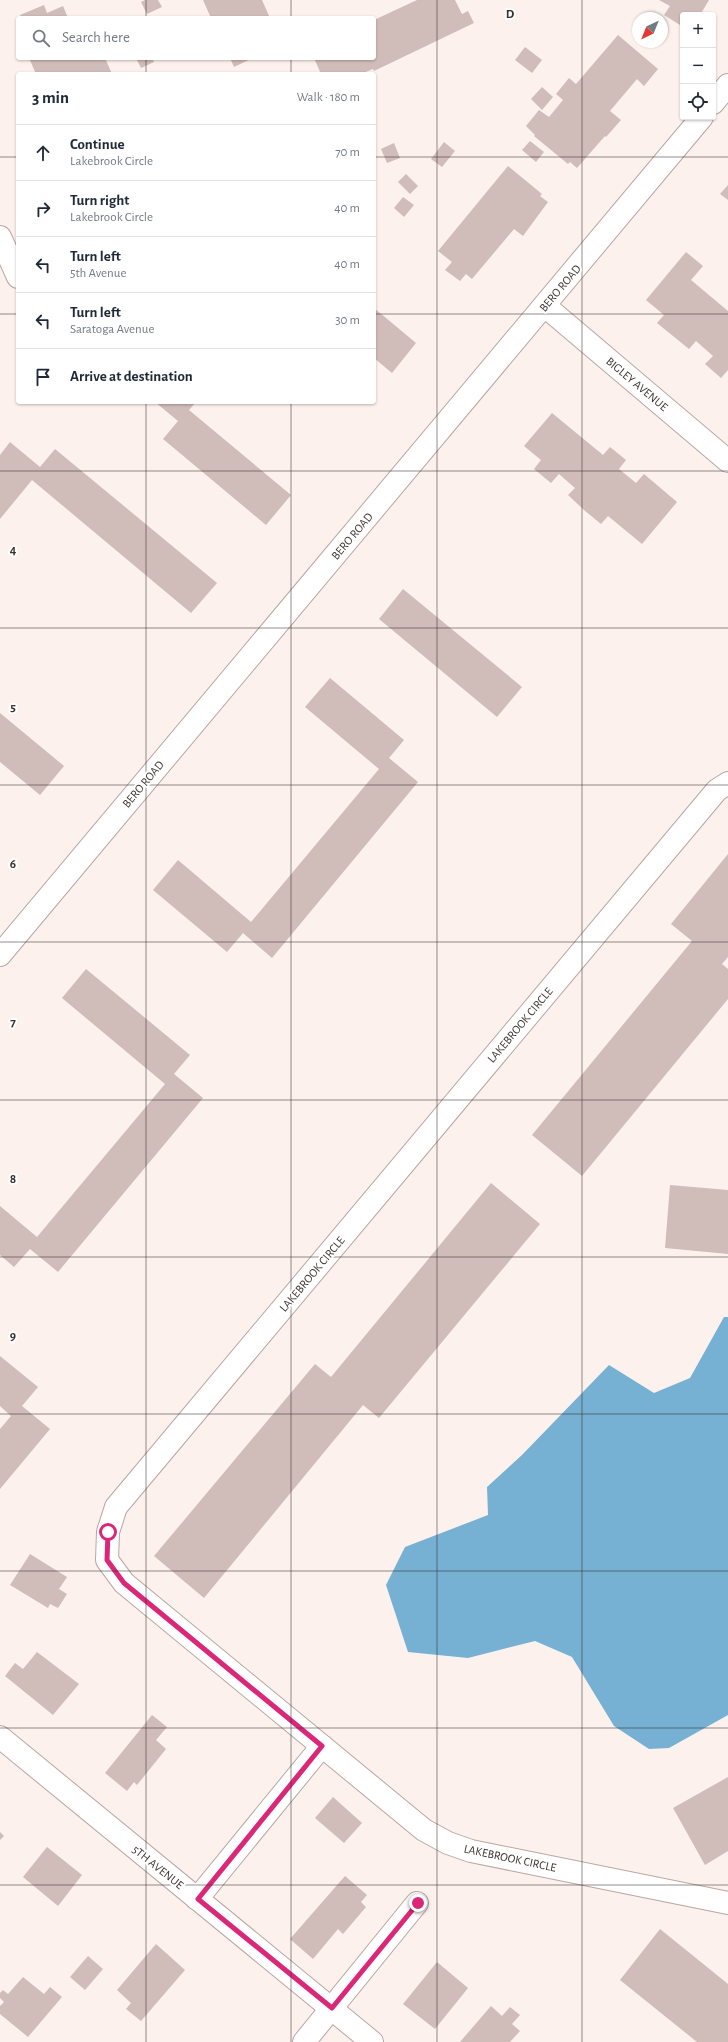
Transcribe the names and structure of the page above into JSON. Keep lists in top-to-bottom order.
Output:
{
  "streets": {
    "street": [
      "BERO ROAD",
      "BIGLEY AVENUE",
      "LAKEBROOK CIRCLE",
      "5TH AVENUE"
    ]
  },
  "crossings": [
    ["BERO ROAD", "BIGLEY AVENUE"]
  ],
  "north": "bottom left",
  "page": {
    "map_buttons": ["+", "−"],
    "search": "Search here",
    "heading": ["3 min", "Walk · 180 m"],
    "list": [
      ["Continue", "Lakebrook Circle", "70 m"],
      ["Turn right", "Lakebrook Circle", "40 m"],
      ["Turn left", "5th Avenue", "40 m"],
      ["Turn left", "Saratoga Avenue", "30 m"],
      "Arrive at destination"
    ]
  },
  "grid": {
    "columns": ["D"],
    "rows": [
      "4",
      "5",
      "6",
      "7",
      "8",
      "9"
    ]
  }
}
